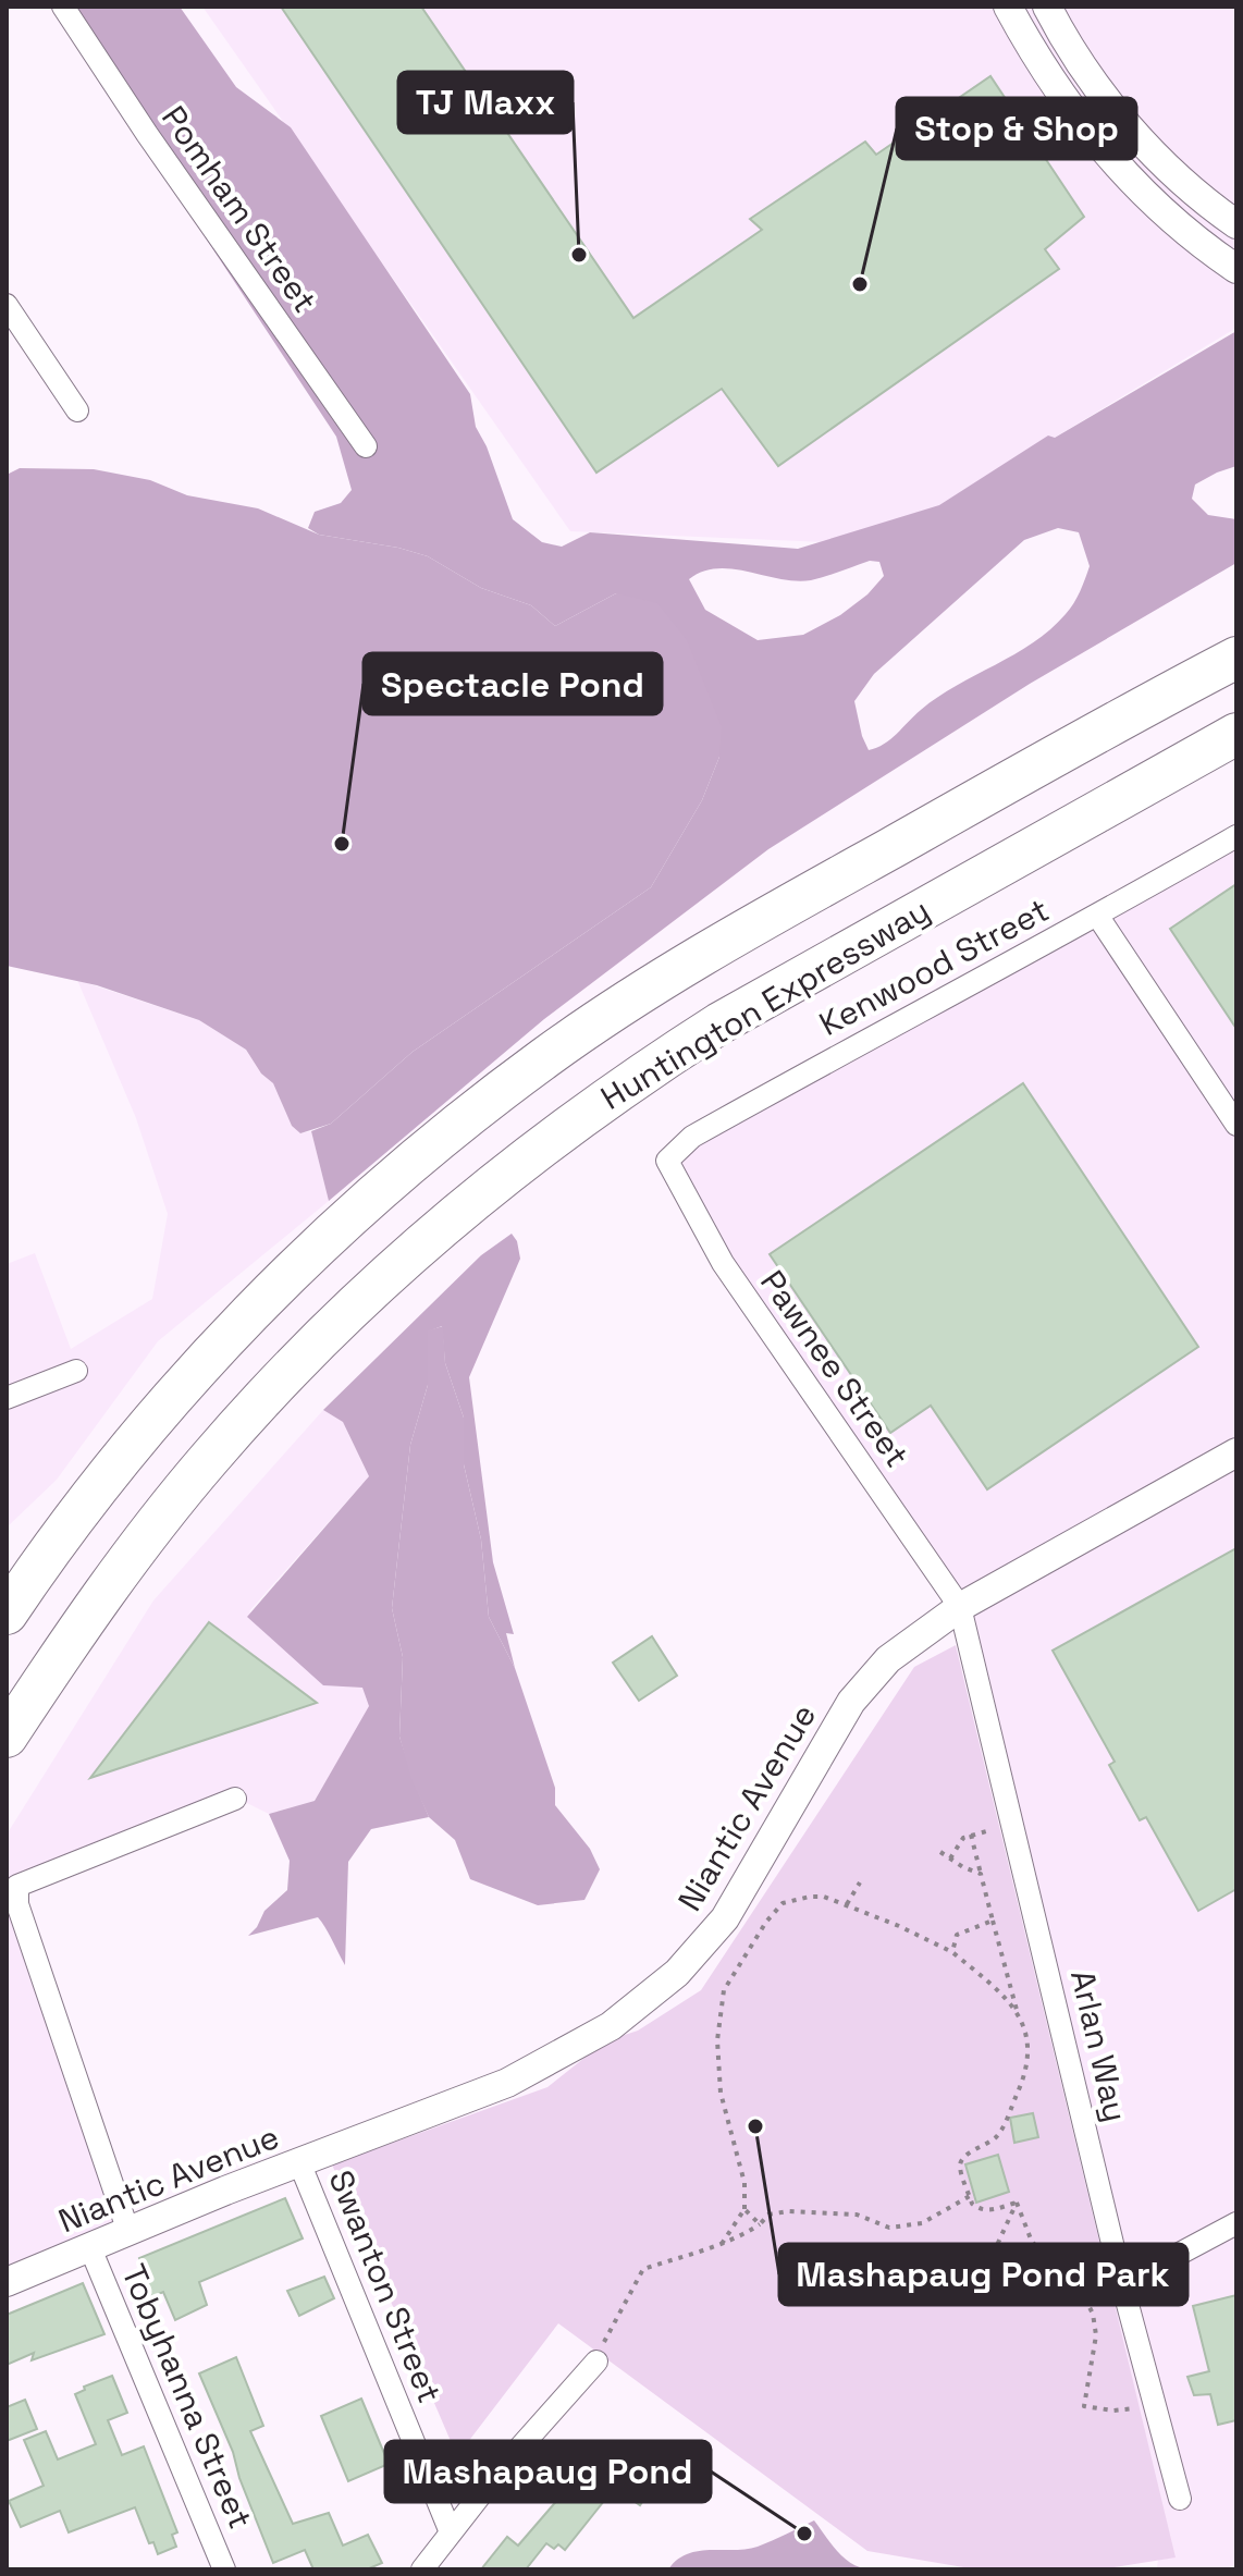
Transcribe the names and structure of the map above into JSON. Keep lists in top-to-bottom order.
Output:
{
  "streets": {
    "highway": ["Huntington Expressway"],
    "street": [
      "Pomham Street",
      "Kenwood Street",
      "Pawnee Street",
      "Niantic Avenue",
      "Arlan Way",
      "Swanton Street",
      "Tobyhanna Street"
    ]
  },
  "crossings": [
    ["Kenwood Street", "Pawnee Street"],
    ["Pawnee Street", "Niantic Avenue"],
    ["Pawnee Street", "Arlan Way"],
    ["Niantic Avenue", "Arlan Way"],
    ["Niantic Avenue", "Swanton Street"],
    ["Niantic Avenue", "Tobyhanna Street"]
  ],
  "places": [
    "TJ Maxx",
    "Stop & Shop",
    "Spectacle Pond",
    "Mashapaug Pond Park",
    "Mashapaug Pond"
  ]
}
